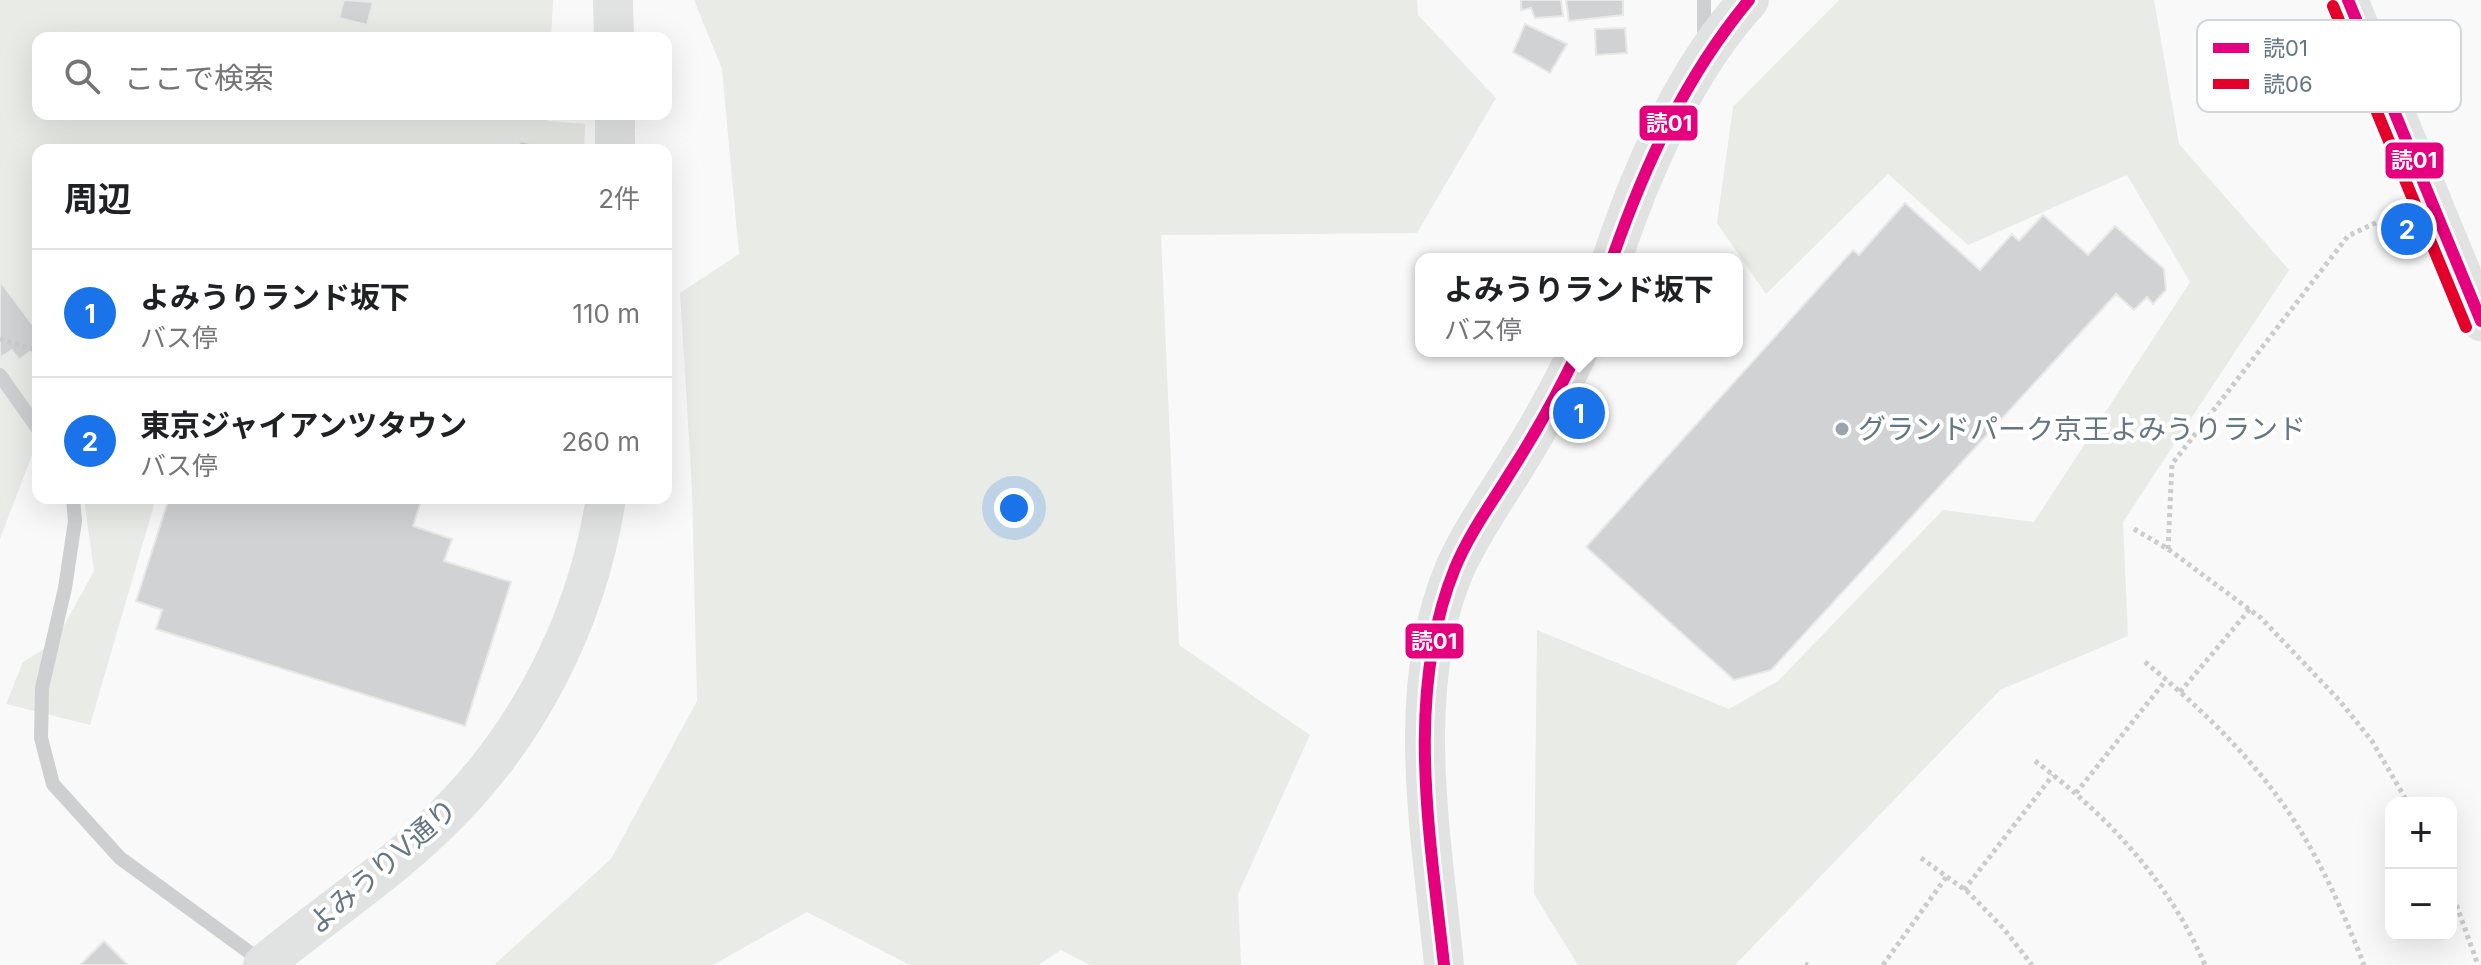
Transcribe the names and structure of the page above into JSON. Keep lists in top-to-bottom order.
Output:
{
  "streets": {
    "main road": ["よみうりV通り"]
  },
  "places": ["グランドパーク京王よみうりランド"],
  "lines": ["transit line 読01", "transit line 読06"],
  "legend": ["読01", "読06"],
  "page": {
    "search": "ここで検索",
    "heading": ["周辺", "2件"],
    "pins": ["2", "1"],
    "list": [
      {
        "mark": "1",
        "name": "よみうりランド坂下",
        "note": "バス停",
        "value": "110 m"
      },
      {
        "mark": "2",
        "name": "東京ジャイアンツタウン",
        "note": "バス停",
        "value": "260 m"
      }
    ],
    "popup": ["よみうりランド坂下", "バス停"],
    "map_buttons": ["+", "−"]
  }
}
